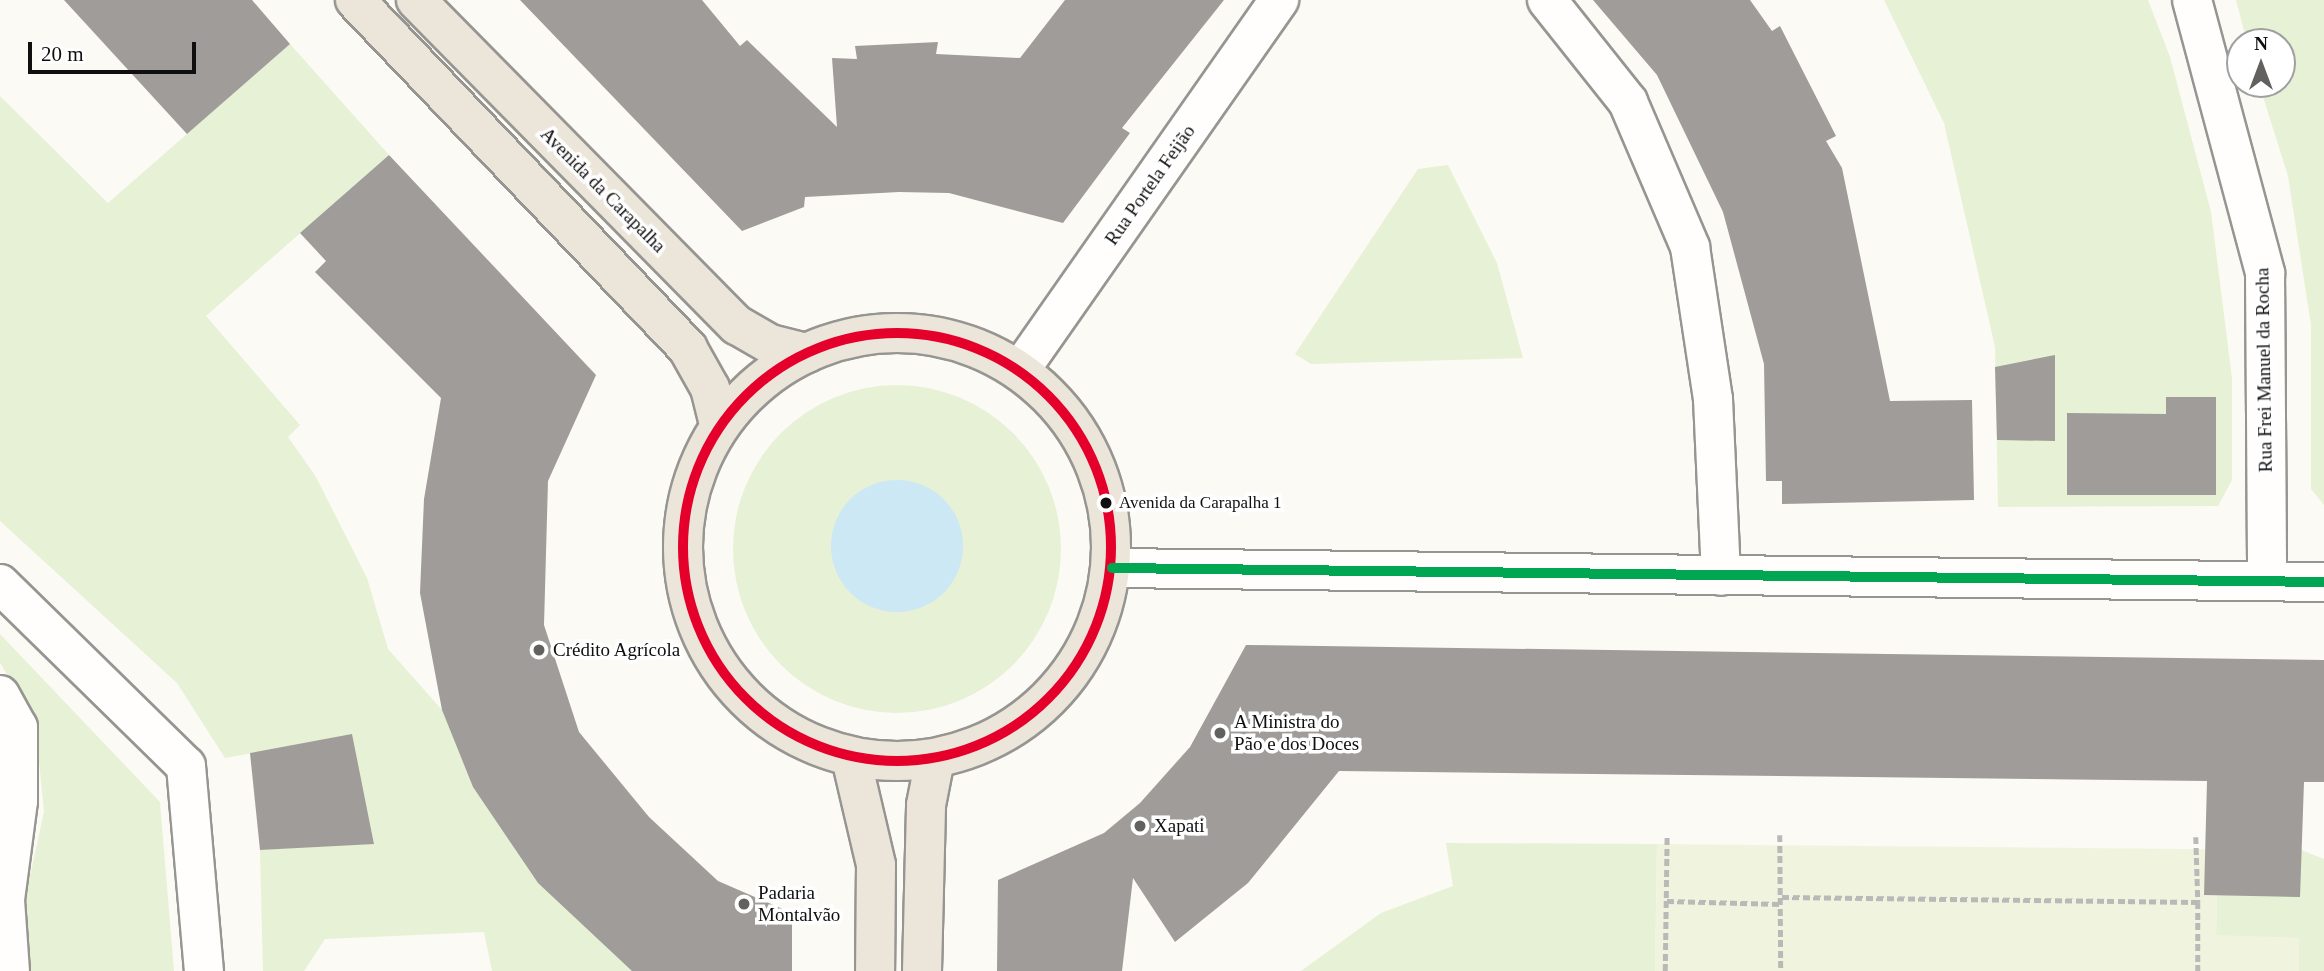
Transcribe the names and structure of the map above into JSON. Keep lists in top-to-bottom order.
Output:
{
  "streets": {
    "main road": ["Avenida da Carapalha"],
    "street": ["Rua Portela Feijão", "Rua Frei Manuel da Rocha"]
  },
  "places": [
    "Avenida da Carapalha 1",
    "Crédito Agrícola",
    "A Ministra do Pão e dos Doces",
    "Xapati",
    "Padaria Montalvão"
  ],
  "scale_bar": "20 m",
  "north": "top"
}
